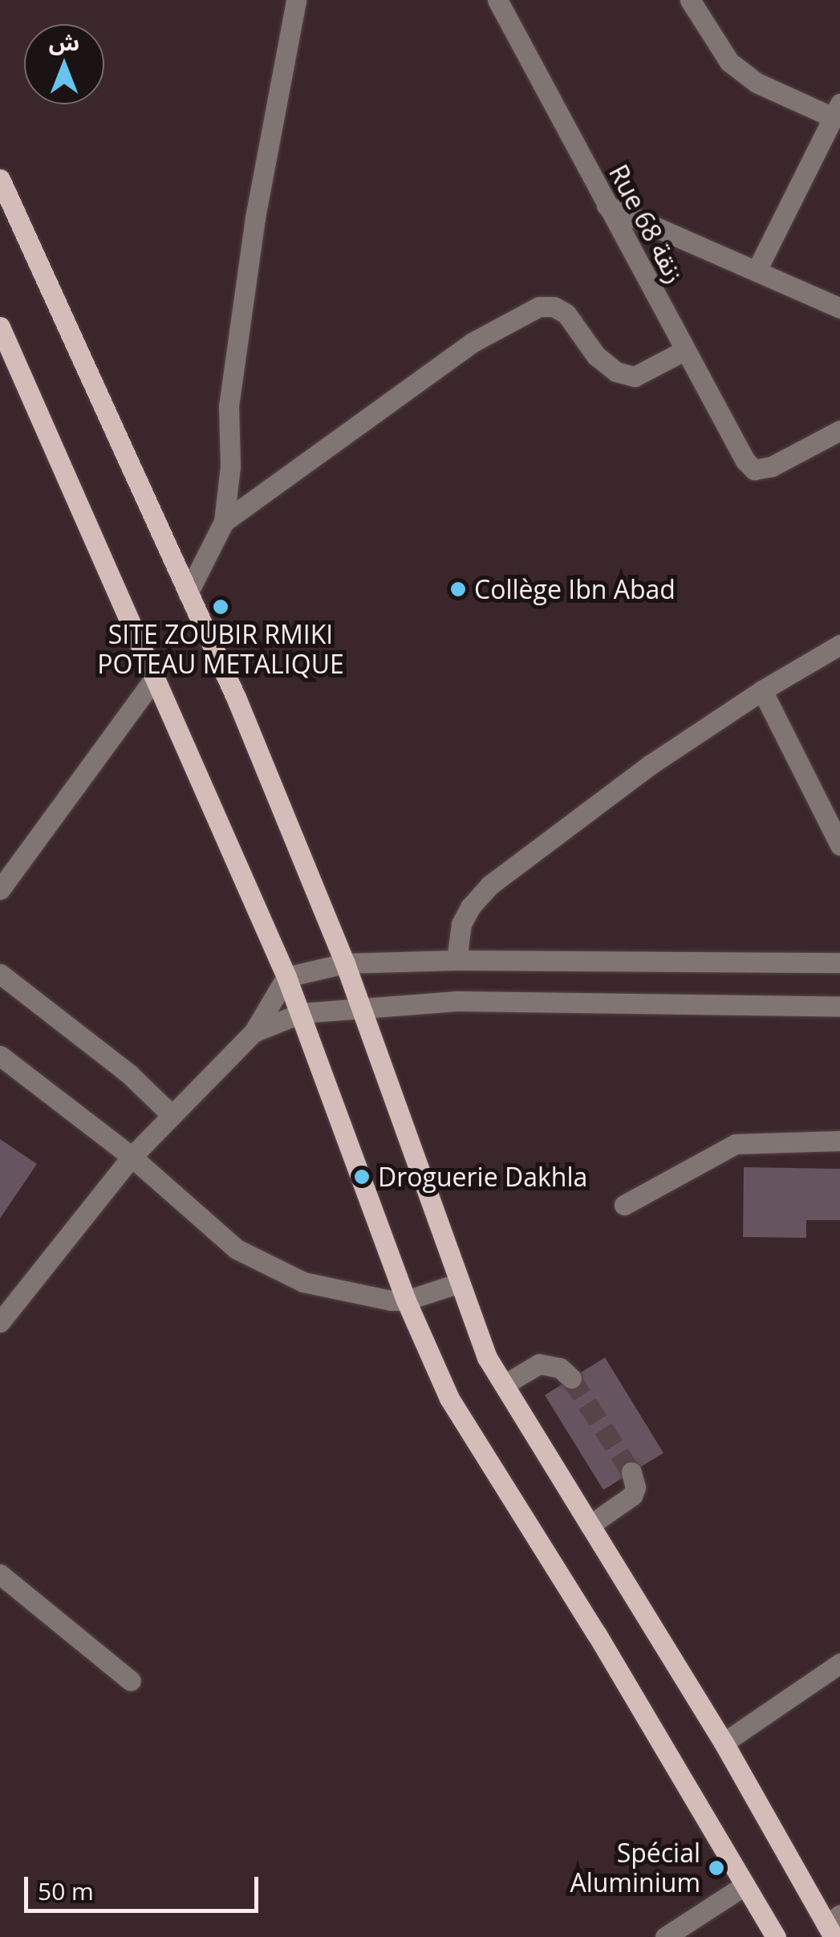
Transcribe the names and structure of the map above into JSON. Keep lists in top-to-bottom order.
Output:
{
  "streets": {
    "street": ["Rue 68 زنقة"]
  },
  "places": [
    "Collège Ibn Abad",
    "SITE ZOUBIR RMIKI POTEAU METALIQUE",
    "Droguerie Dakhla",
    "Spécial Aluminium"
  ],
  "scale_bar": "50 m",
  "north": "top"
}
